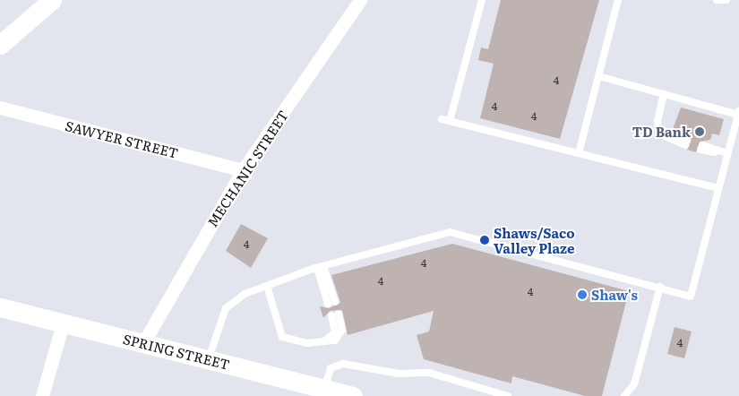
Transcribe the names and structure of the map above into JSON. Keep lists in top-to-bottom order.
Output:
{
  "streets": {
    "main road": ["SPRING STREET"],
    "street": ["SAWYER STREET", "MECHANIC STREET"]
  },
  "crossings": [
    ["SAWYER STREET", "MECHANIC STREET"],
    ["MECHANIC STREET", "SPRING STREET"]
  ],
  "places": ["TD Bank", "Shaws/Saco Valley Plaze", "Shaw's"],
  "house_numbers": [
    "4",
    "4",
    "4",
    "4",
    "4",
    "4",
    "4",
    "4"
  ]
}
